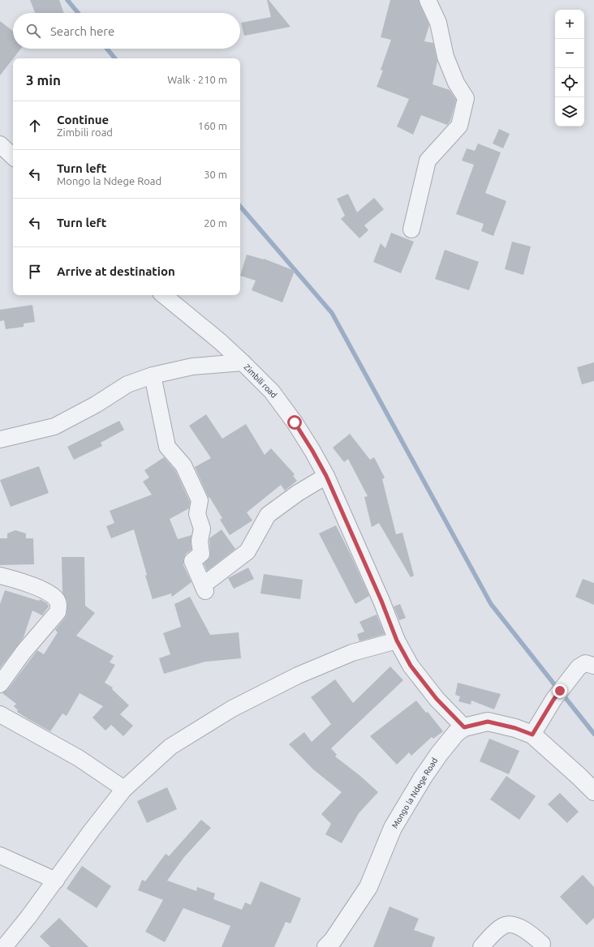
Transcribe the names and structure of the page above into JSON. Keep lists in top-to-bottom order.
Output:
{
  "streets": {
    "street": ["Zimbili road", "Mongo la Ndege Road"]
  },
  "crossings": [
    ["Zimbili road", "Mongo la Ndege Road"]
  ],
  "page": {
    "map_buttons": ["+", "−"],
    "search": "Search here",
    "heading": ["3 min", "Walk · 210 m"],
    "list": [
      ["Continue", "Zimbili road", "160 m"],
      ["Turn left", "Mongo la Ndege Road", "30 m"],
      ["Turn left", "20 m"],
      "Arrive at destination"
    ]
  }
}
